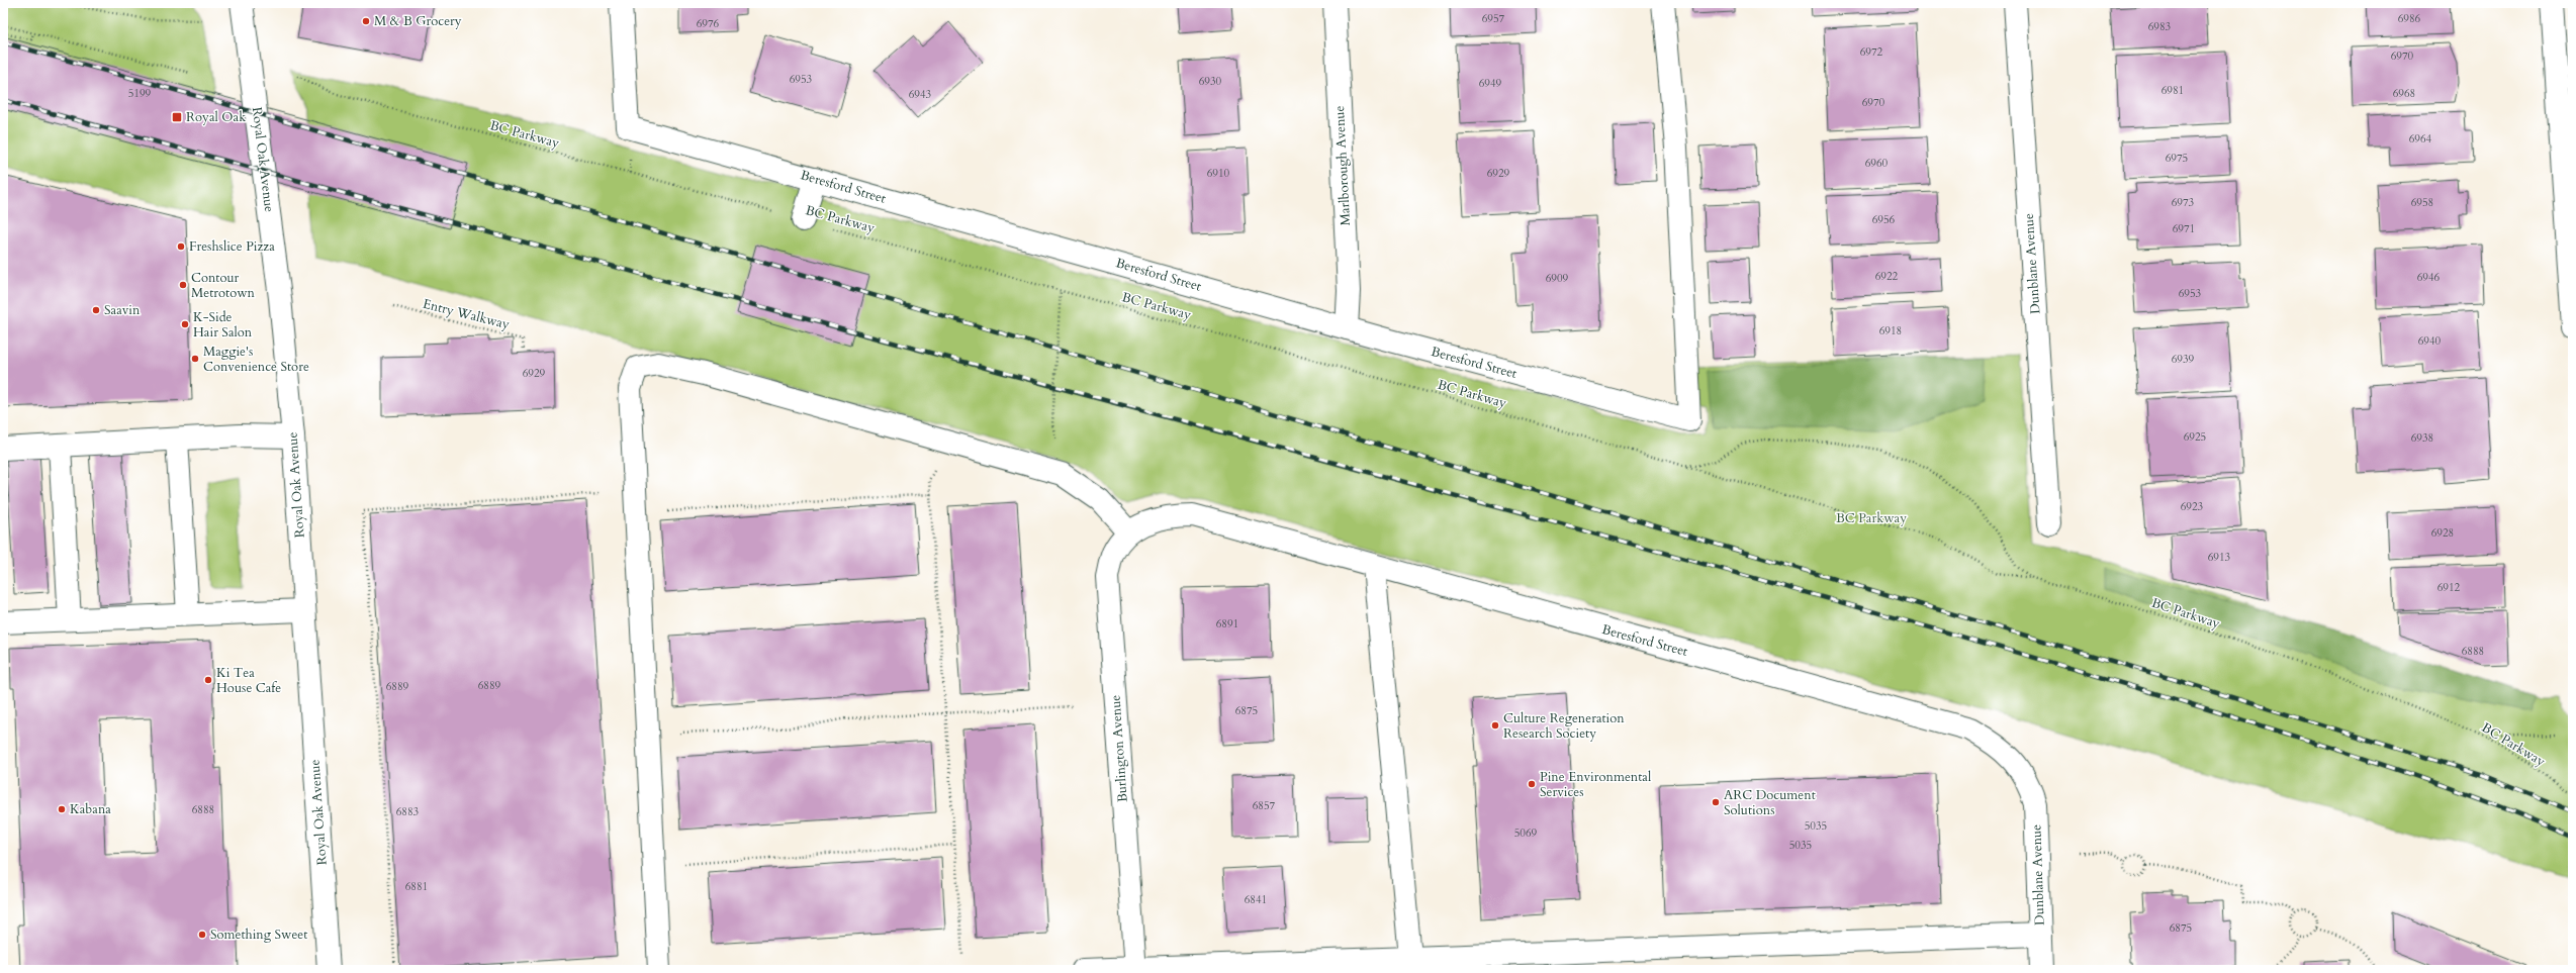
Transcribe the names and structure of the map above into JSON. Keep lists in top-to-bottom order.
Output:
{
  "streets": {
    "street": [
      "Royal Oak Avenue",
      "Marlborough Avenue",
      "Beresford Street",
      "Dunblane Avenue",
      "Burlington Avenue"
    ],
    "path": ["BC Parkway", "Entry Walkway"]
  },
  "crossings": [
    ["Marlborough Avenue", "Beresford Street"],
    ["Beresford Street", "Dunblane Avenue"],
    ["Beresford Street", "Burlington Avenue"]
  ],
  "parks": ["BC Parkway"],
  "places": {
    "other": [
      "M & B Grocery",
      "Freshslice Pizza",
      "Contour Metrotown",
      "Saavin",
      "K-Side Hair Salon",
      "Maggie's Convenience Store",
      "Ki Tea House Cafe",
      "Culture Regeneration Research Society",
      "Pine Environmental Services",
      "ARC Document Solutions",
      "Kabana",
      "Something Sweet"
    ],
    "transit": ["Royal Oak"]
  },
  "house_numbers": [
    "6957",
    "6986",
    "6976",
    "6983",
    "6972",
    "6970",
    "6953",
    "6930",
    "6949",
    "6981",
    "5199",
    "6968",
    "6943",
    "6970",
    "6964",
    "6975",
    "6960",
    "6910",
    "6929",
    "6973",
    "6958",
    "6956",
    "6971",
    "6922",
    "6946",
    "6909",
    "6953",
    "6918",
    "6940",
    "6939",
    "6929",
    "6925",
    "6938",
    "6923",
    "6928",
    "6913",
    "6912",
    "6891",
    "6888",
    "6889",
    "6889",
    "6875",
    "6857",
    "6888",
    "6883",
    "5035",
    "5069",
    "5035",
    "6881",
    "6841",
    "6875"
  ]
}
